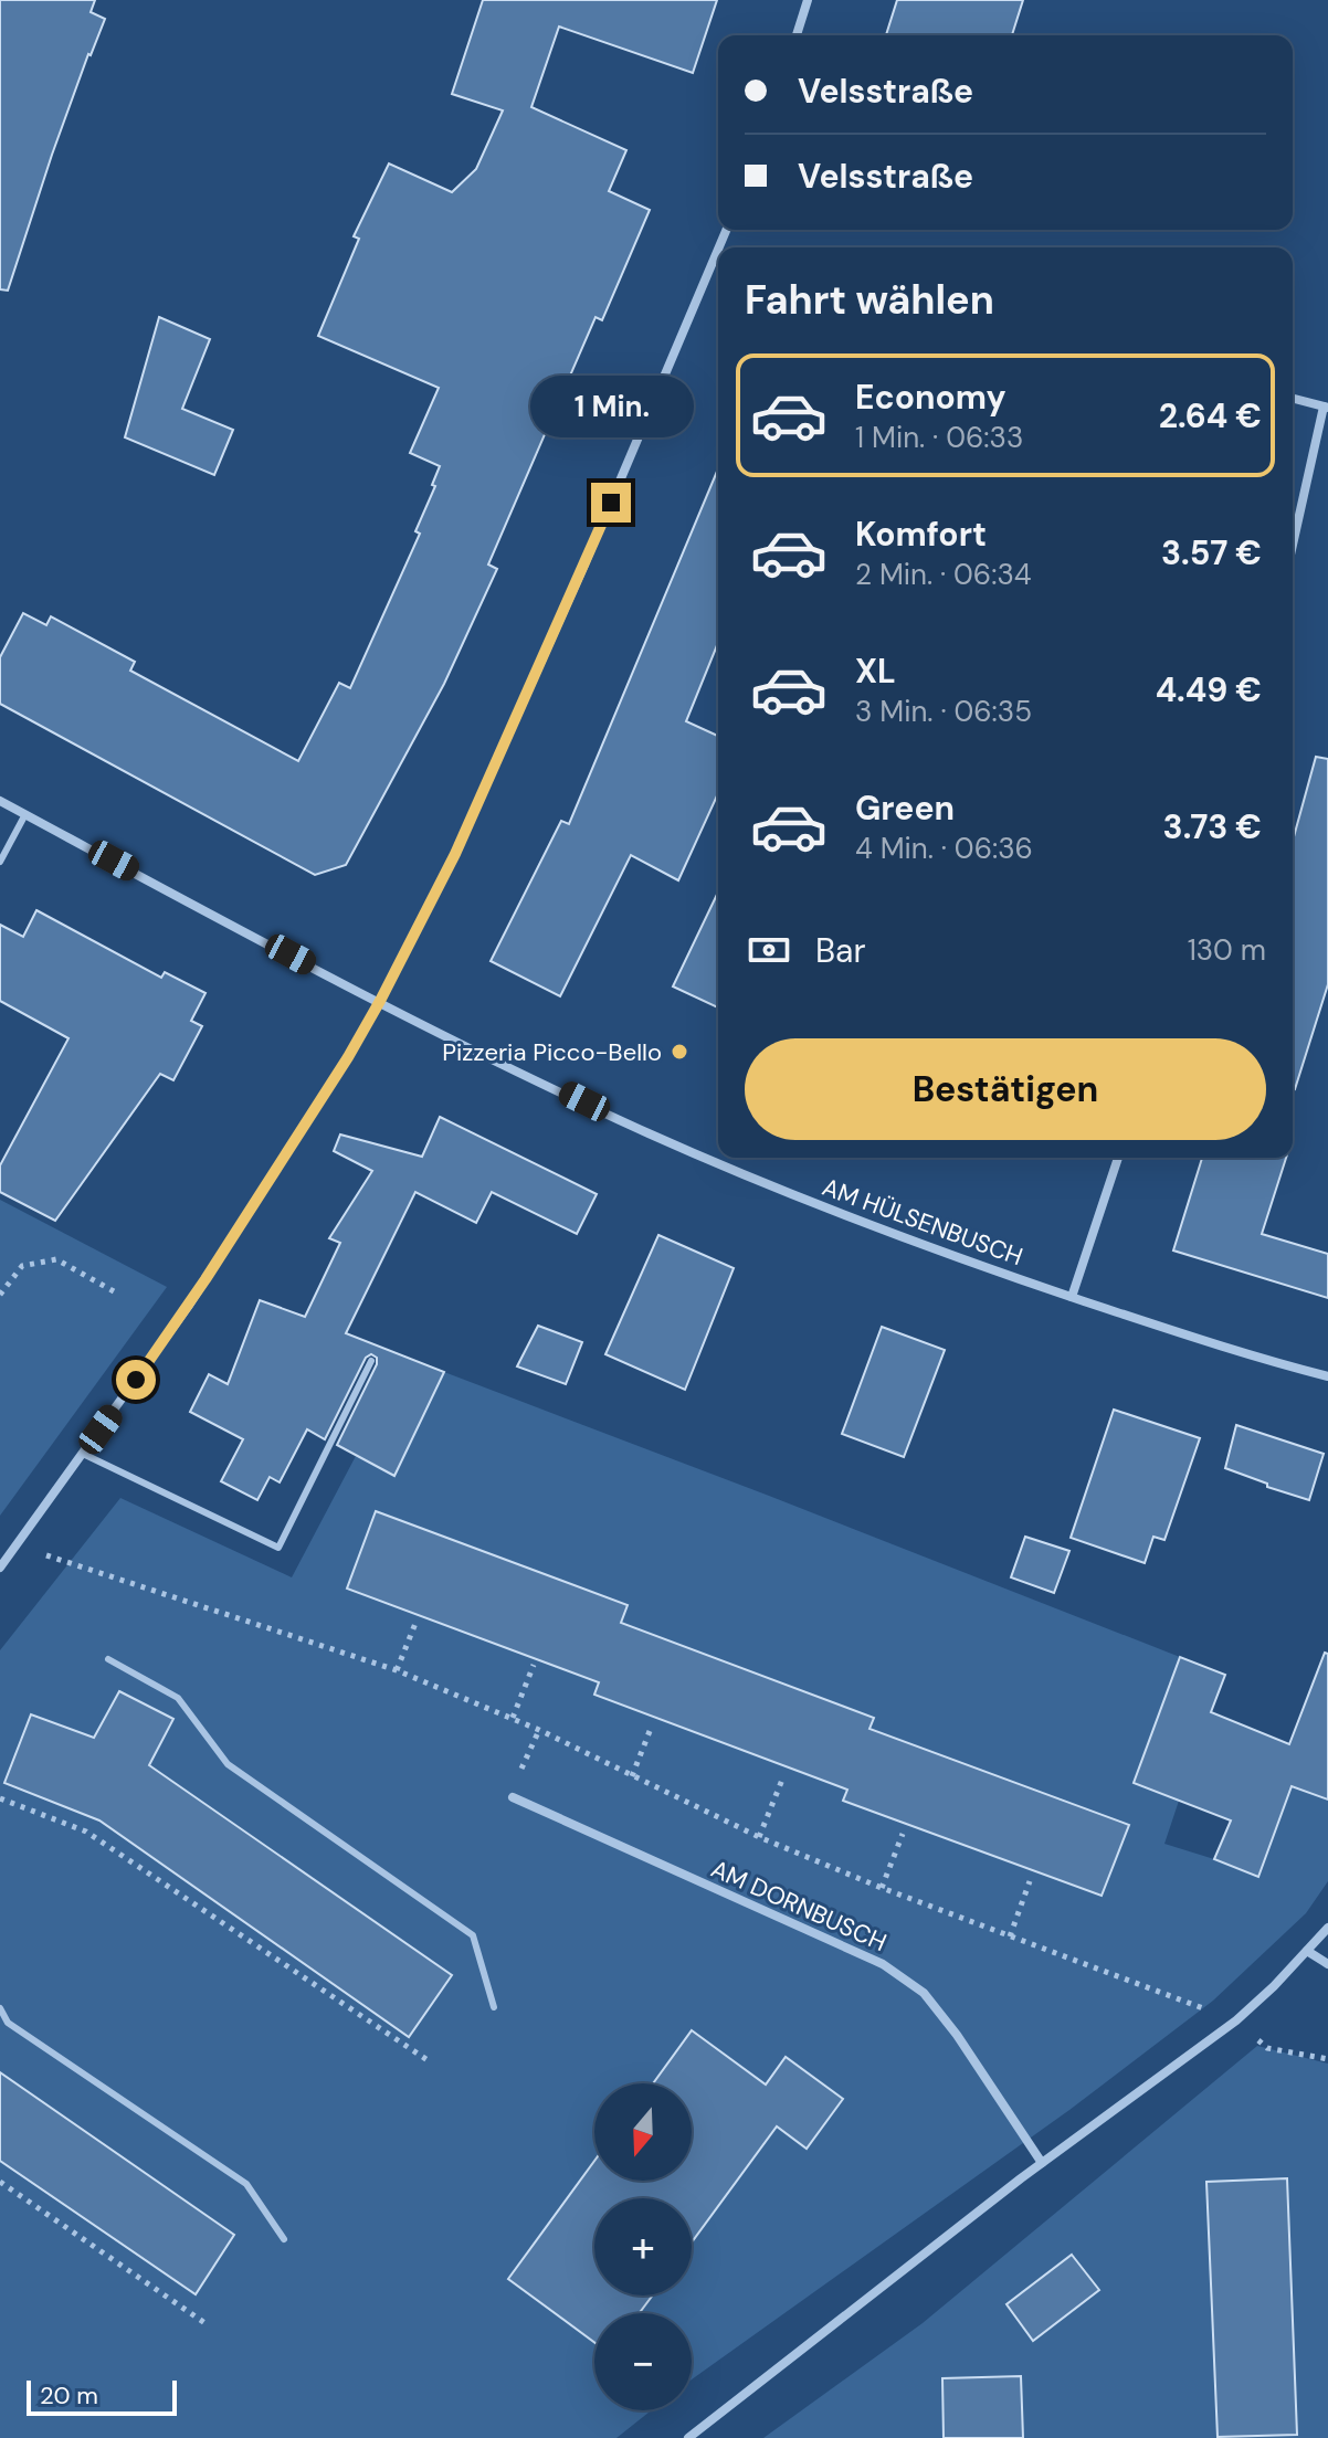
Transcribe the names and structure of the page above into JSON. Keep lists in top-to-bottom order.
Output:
{
  "streets": {
    "street": ["AM HÜLSENBUSCH", "AM DORNBUSCH"]
  },
  "places": ["Pizzeria Picco-Bello"],
  "scale_bar": "20 m",
  "north": "bottom",
  "page": {
    "banner": ["Velsstraße", "Velsstraße"],
    "heading": "Fahrt wählen",
    "list": [
      {
        "name": "Economy",
        "note": "1 Min. · 06:33",
        "value": "2.64 €"
      },
      {
        "name": "Komfort",
        "note": "2 Min. · 06:34",
        "value": "3.57 €"
      },
      {
        "name": "XL",
        "note": "3 Min. · 06:35",
        "value": "4.49 €"
      },
      {
        "name": "Green",
        "note": "4 Min. · 06:36",
        "value": "3.73 €"
      }
    ],
    "bubble": "1 Min.",
    "pay": ["Bar", "130 m"],
    "buttons": "Bestätigen",
    "map_buttons": ["+", "−"],
    "scale": "20 m"
  }
}
